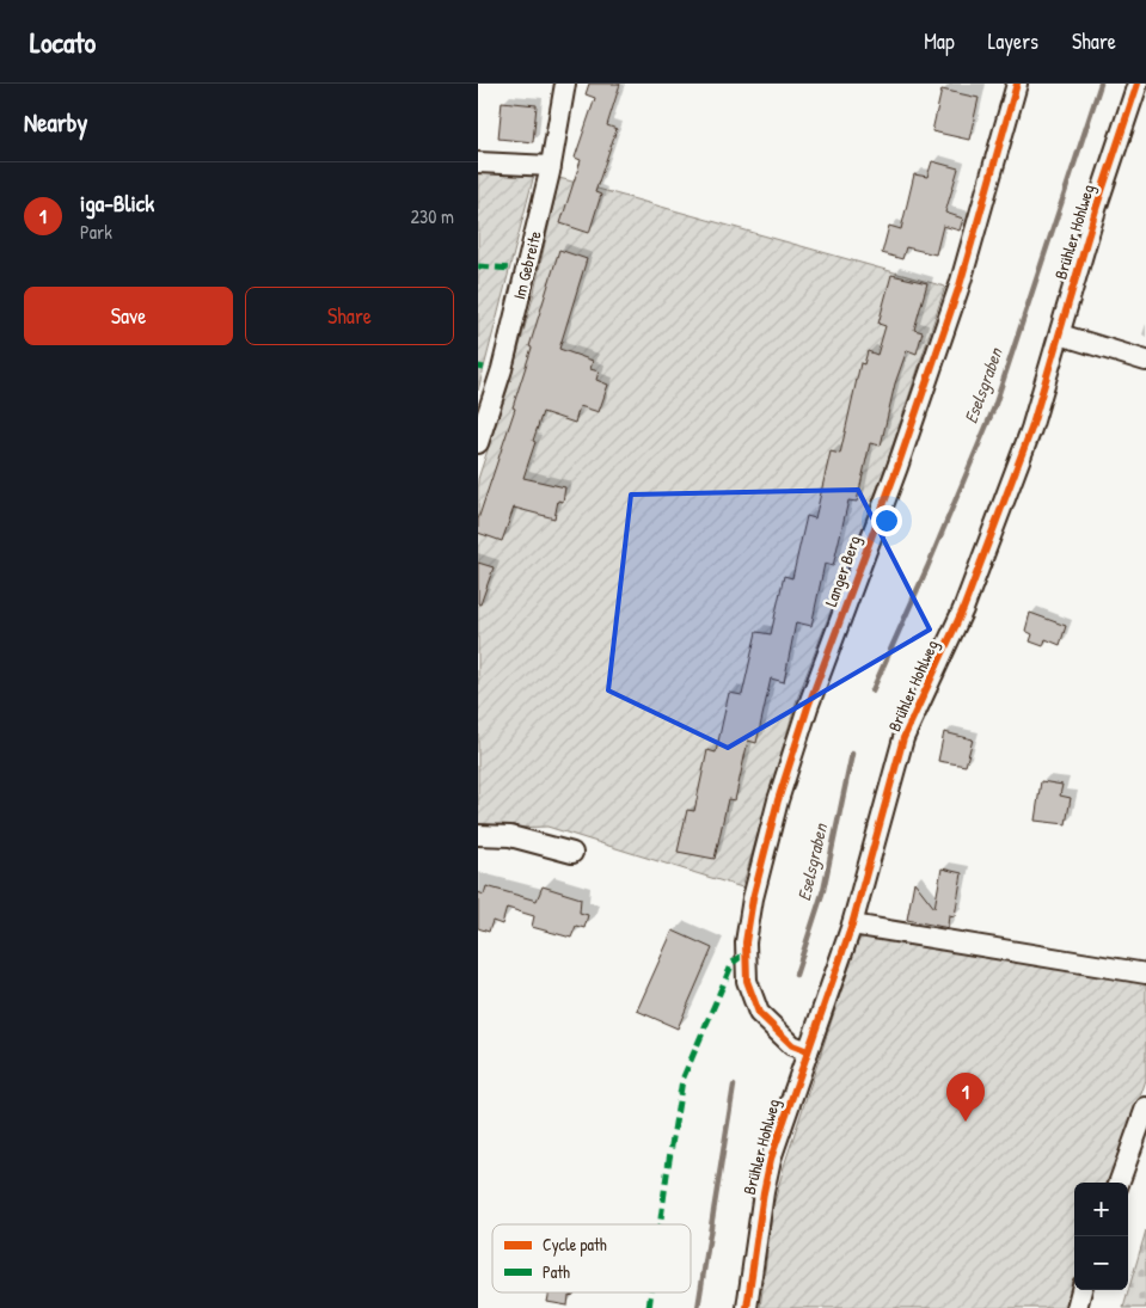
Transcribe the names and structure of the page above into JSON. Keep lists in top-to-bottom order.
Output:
{
  "streets": {
    "street": ["Brühler Hohlweg", "Im Gebreite", "Langer Berg"]
  },
  "crossings": [
    ["Brühler Hohlweg", "Langer Berg"]
  ],
  "water": ["Eselsgraben"],
  "legend": ["Cycle path", "Path"],
  "page": {
    "header": "Locato",
    "nav": ["Map", "Layers", "Share"],
    "heading": "Nearby",
    "list": [
      {
        "mark": "1",
        "name": "iga-Blick",
        "note": "Park",
        "value": "230 m"
      }
    ],
    "buttons": ["Save", "Share"],
    "pins": "1",
    "map_buttons": ["+", "−"]
  }
}
